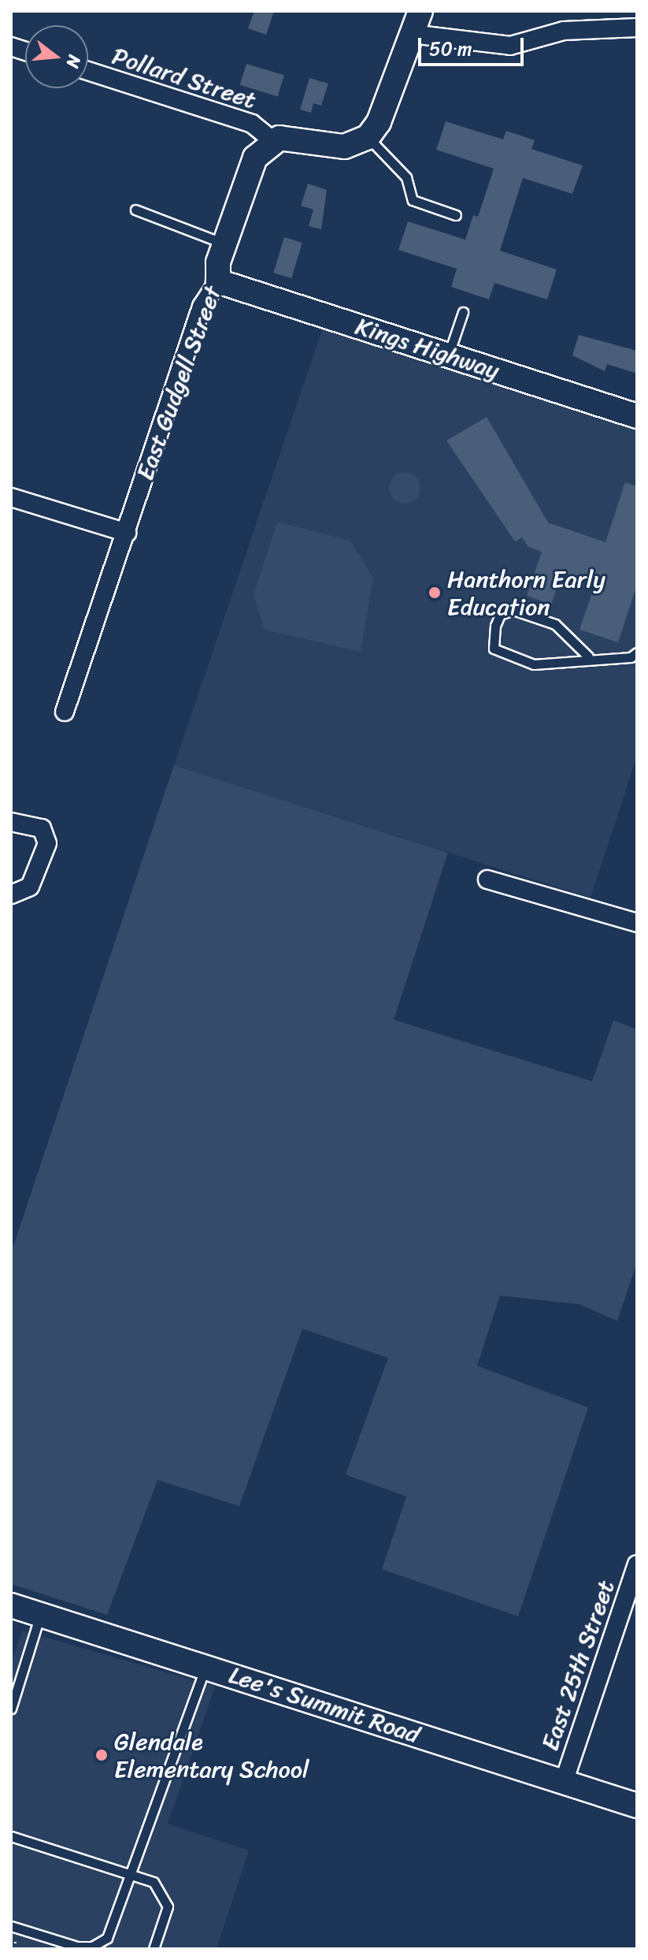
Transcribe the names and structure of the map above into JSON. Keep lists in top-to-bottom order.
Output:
{
  "streets": {
    "street": [
      "Pollard Street",
      "Kings Highway",
      "East Gudgell Street",
      "East 25th Street",
      "Lee's Summit Road"
    ]
  },
  "crossings": [
    ["Pollard Street", "East Gudgell Street"],
    ["Kings Highway", "East Gudgell Street"],
    ["East 25th Street", "Lee's Summit Road"]
  ],
  "places": ["Hanthorn Early Education", "Glendale Elementary School"],
  "scale_bar": "50 m",
  "north": "right"
}
